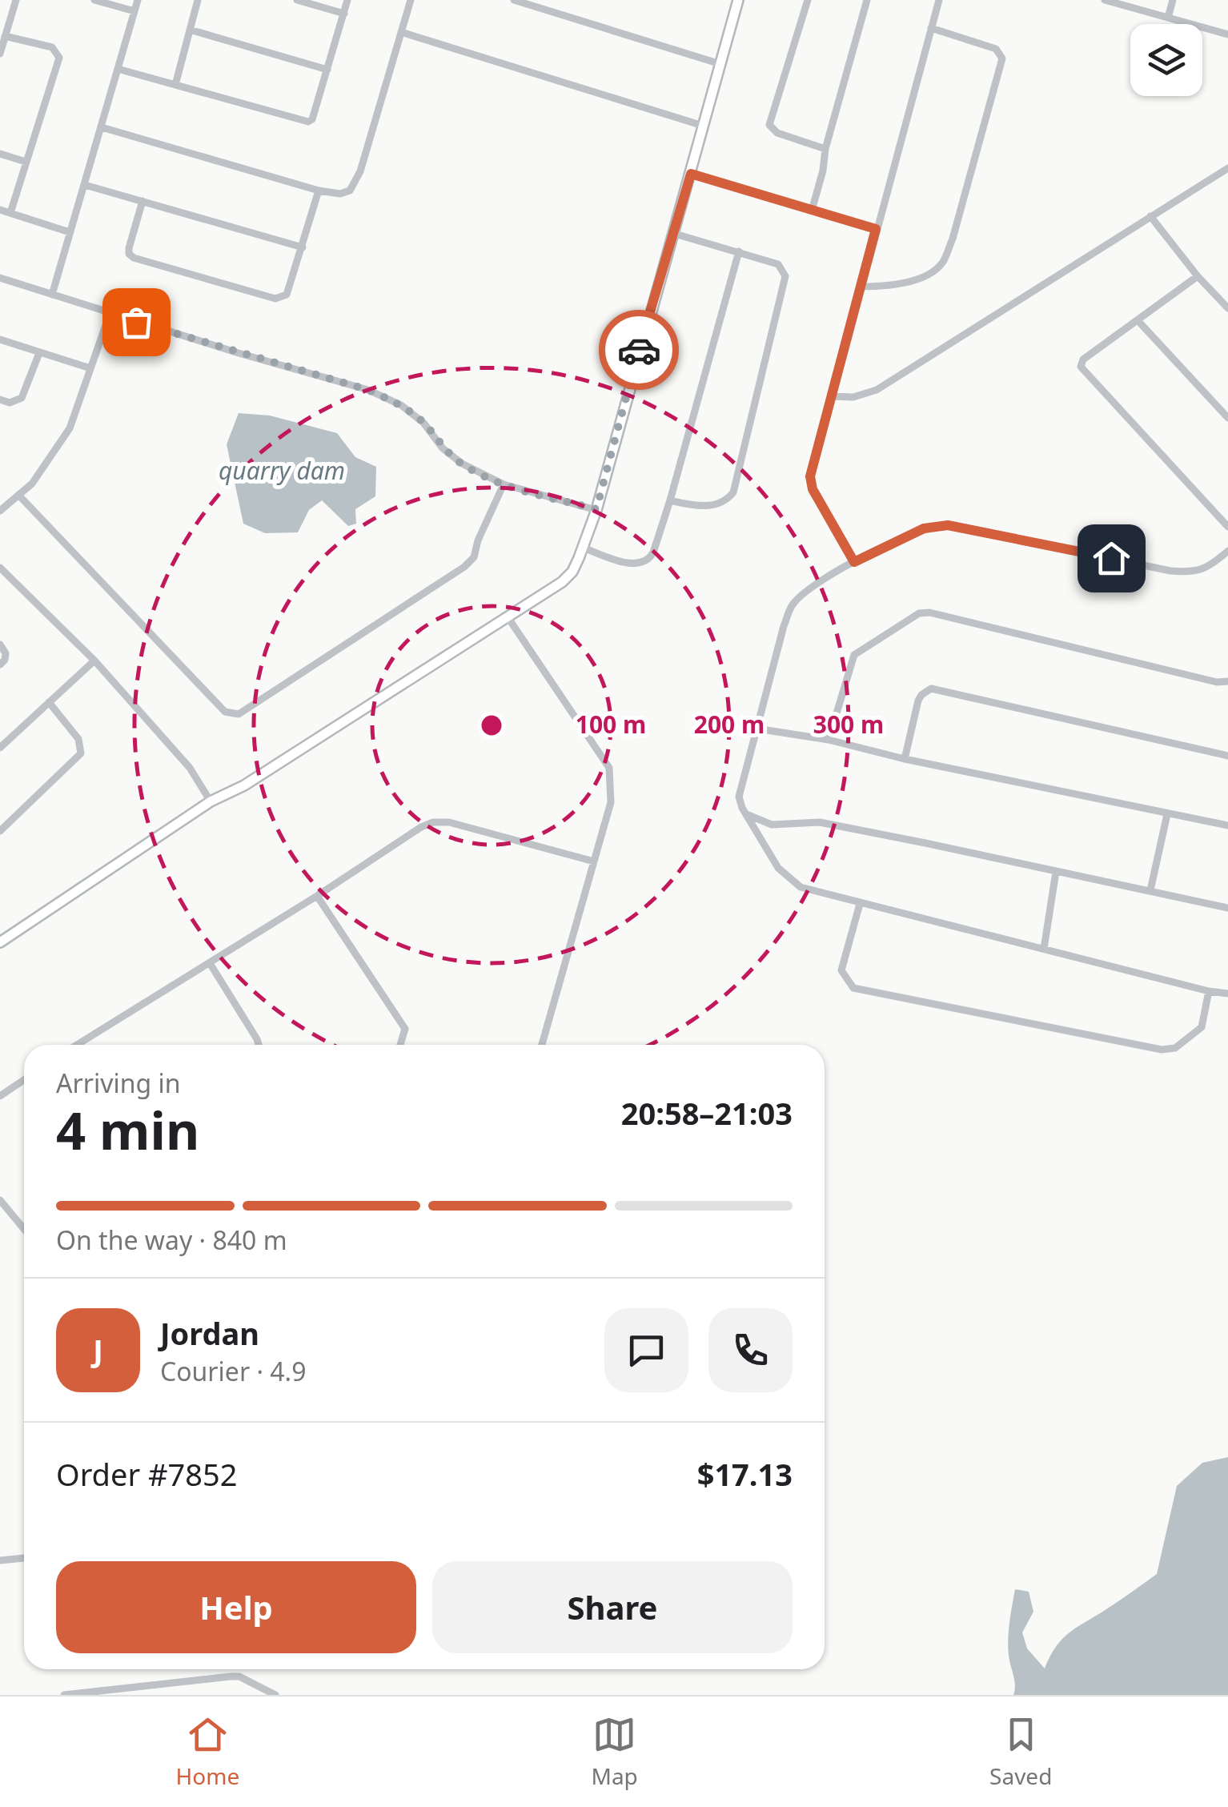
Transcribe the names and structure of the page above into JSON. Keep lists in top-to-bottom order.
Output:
{
  "water": ["quarry dam"],
  "page": {
    "heading": ["4 min", "Arriving in", "20:58–21:03"],
    "panel": [
      "Jordan",
      "Courier · 4.9",
      "Order #7852",
      "$17.13"
    ],
    "bar": "On the way · 840 m",
    "round": "J",
    "buttons": ["Help", "Share"],
    "tabs": ["Home", "Map", "Saved"]
  },
  "rings": ["100 m", "200 m", "300 m"]
}
